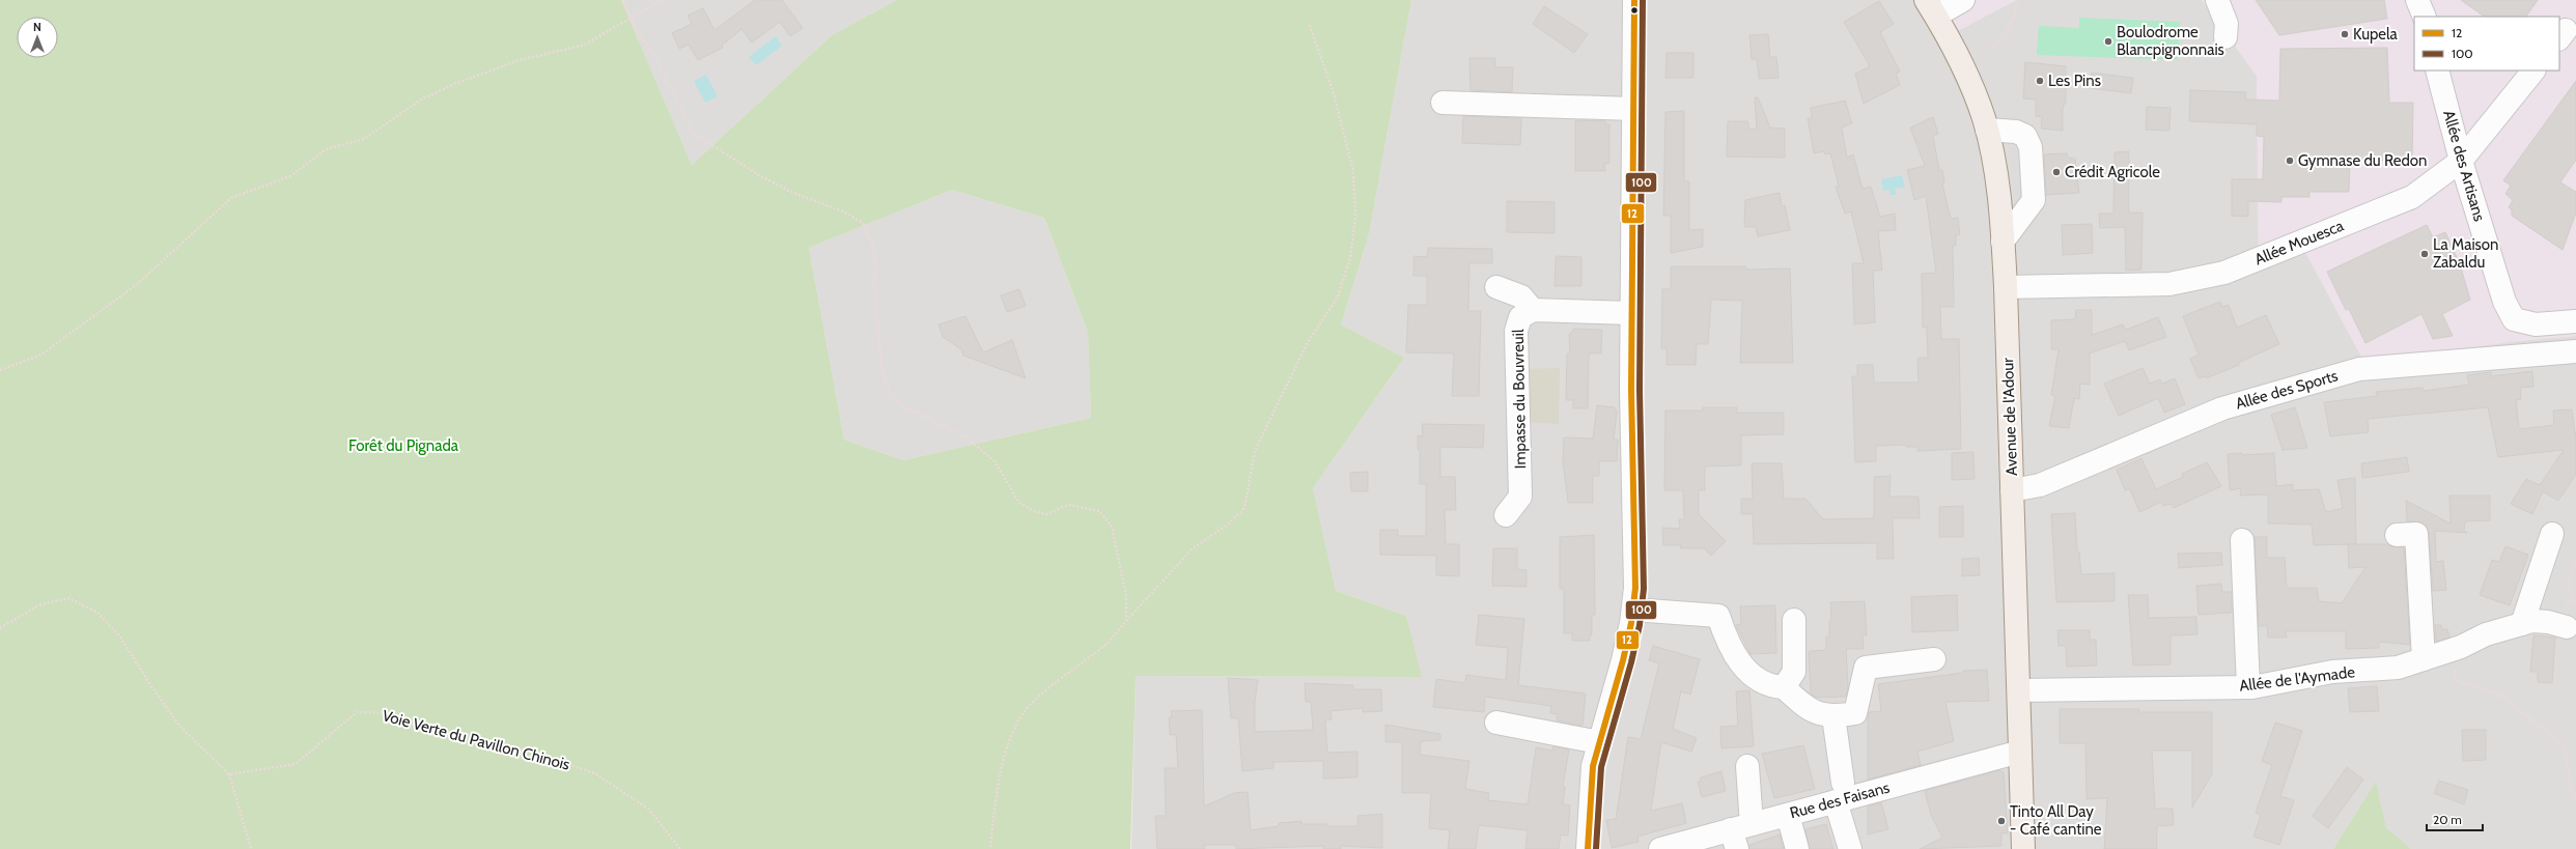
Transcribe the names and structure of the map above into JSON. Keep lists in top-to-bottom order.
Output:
{
  "streets": {
    "main road": ["Avenue de l'Adour"],
    "street": [
      "Allée des Artisans",
      "Allée Mouesca",
      "Allée des Sports",
      "Impasse du Bouvreuil",
      "Allée de l'Aymade",
      "Rue des Faisans"
    ],
    "path": ["Voie Verte du Pavillon Chinois"]
  },
  "crossings": [
    ["Allée des Artisans", "Allée Mouesca"],
    ["Allée Mouesca", "Avenue de l'Adour"],
    ["Allée des Sports", "Avenue de l'Adour"],
    ["Avenue de l'Adour", "Allée de l'Aymade"],
    ["Avenue de l'Adour", "Rue des Faisans"]
  ],
  "parks": ["Forêt du Pignada"],
  "places": [
    "Kupela",
    "Boulodrome Blancpignonnais",
    "Les Pins",
    "Gymnase du Redon",
    "Crédit Agricole",
    "La Maison Zabaldu",
    "Tinto All Day - Café cantine"
  ],
  "lines": ["transit line 12", "transit line 100"],
  "legend": ["12", "100"],
  "scale_bar": "20 m",
  "north": "top"
}
